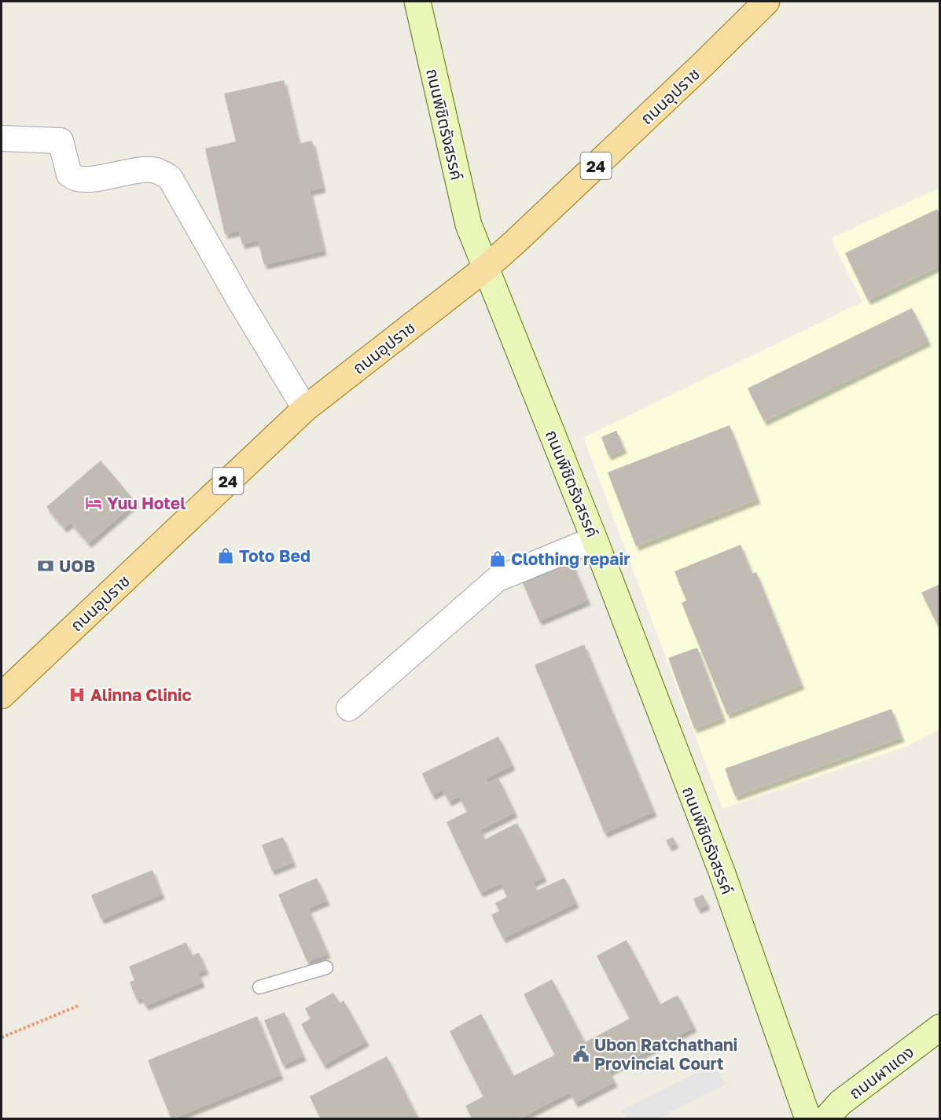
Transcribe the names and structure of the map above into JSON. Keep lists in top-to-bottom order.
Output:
{
  "streets": {
    "main road": ["ถนนอุปราช", "24"],
    "street": ["ถนนพิชิตรังสรรค์", "ถนนผาแดง"]
  },
  "crossings": [
    ["ถนนอุปราช", "ถนนพิชิตรังสรรค์"]
  ],
  "places": {
    "hotel": ["Yuu Hotel"],
    "shop": ["Toto Bed", "Clothing repair"],
    "bank": ["UOB"],
    "hospital": ["Alinna Clinic"],
    "public building": ["Ubon Ratchathani Provincial Court"]
  }
}
